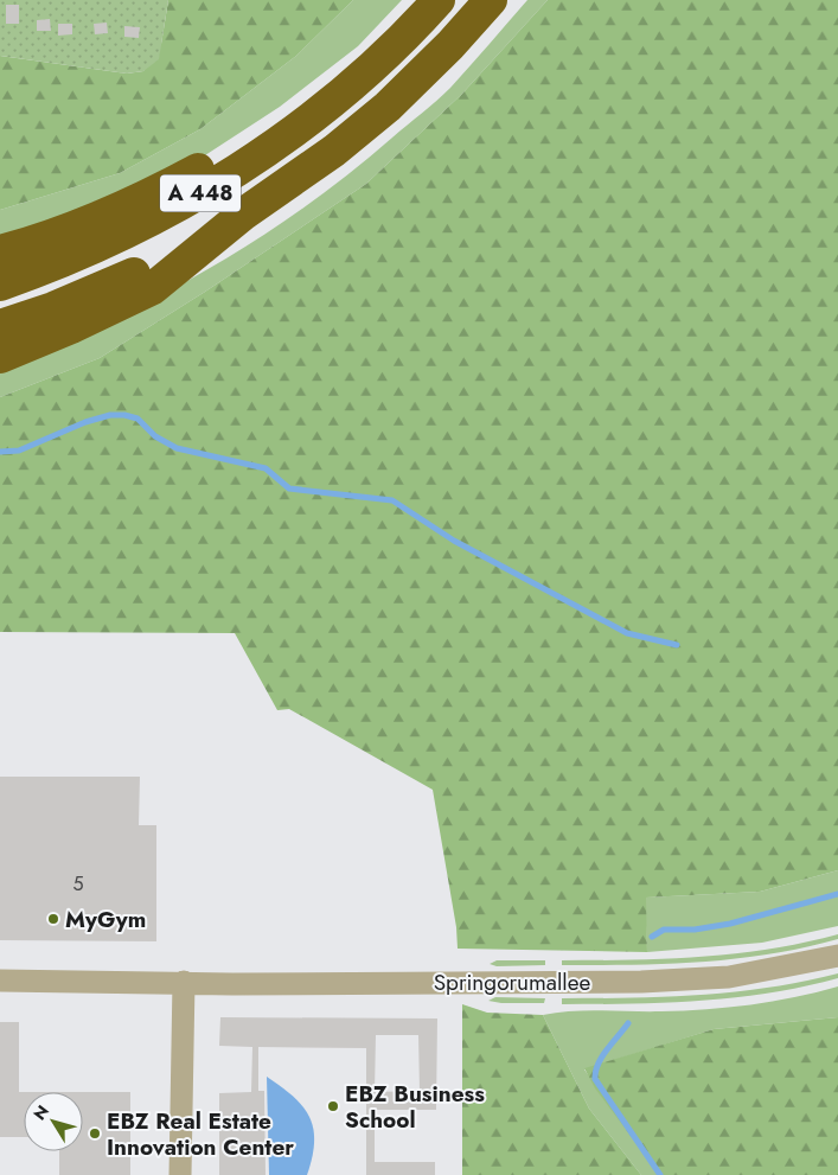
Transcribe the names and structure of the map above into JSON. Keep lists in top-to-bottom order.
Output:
{
  "streets": {
    "highway": ["A 448"],
    "street": ["Springorumallee"]
  },
  "places": ["MyGym", "EBZ Business School", "EBZ Real Estate Innovation Center"],
  "house_numbers": ["5"],
  "north": "top left"
}
